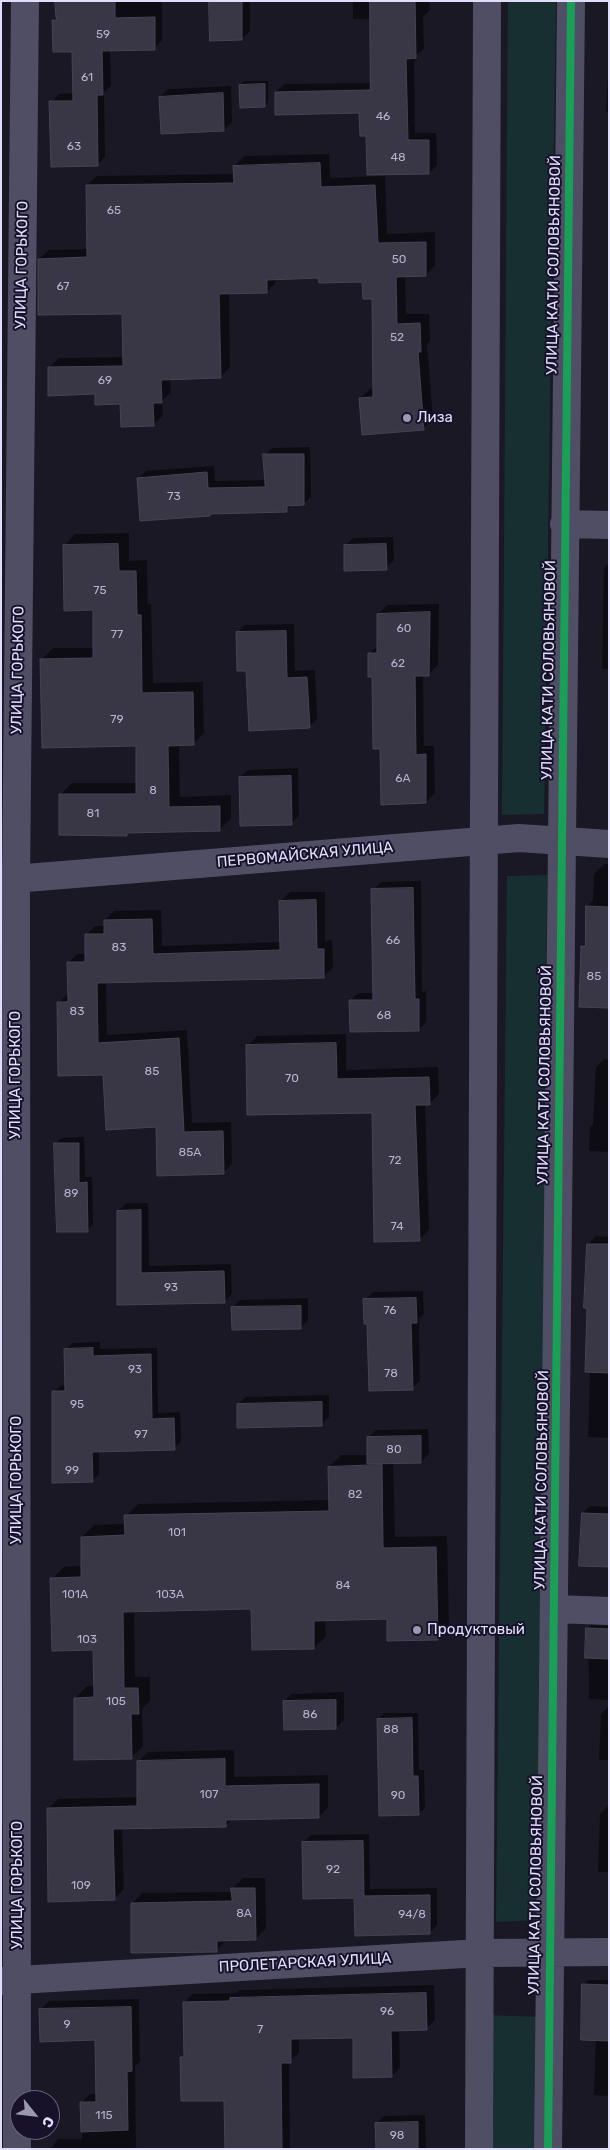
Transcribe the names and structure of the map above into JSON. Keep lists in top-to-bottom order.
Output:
{
  "streets": {
    "street": [
      "УЛИЦА ГОРЬКОГО",
      "УЛИЦА КАТИ СОЛОВЬЯНОВОЙ",
      "ПЕРВОМАЙСКАЯ УЛИЦА",
      "ПРОЛЕТАРСКАЯ УЛИЦА"
    ]
  },
  "crossings": [
    ["УЛИЦА ГОРЬКОГО", "ПЕРВОМАЙСКАЯ УЛИЦА"],
    ["УЛИЦА ГОРЬКОГО", "ПРОЛЕТАРСКАЯ УЛИЦА"],
    ["УЛИЦА КАТИ СОЛОВЬЯНОВОЙ", "ПЕРВОМАЙСКАЯ УЛИЦА"],
    ["УЛИЦА КАТИ СОЛОВЬЯНОВОЙ", "ПРОЛЕТАРСКАЯ УЛИЦА"]
  ],
  "places": ["Лиза", "Продуктовый"],
  "house_numbers": [
    "59",
    "61",
    "46",
    "63",
    "48",
    "65",
    "50",
    "67",
    "52",
    "69",
    "73",
    "75",
    "60",
    "77",
    "62",
    "79",
    "6А",
    "8",
    "81",
    "66",
    "83",
    "85",
    "83",
    "68",
    "85",
    "70",
    "85А",
    "72",
    "89",
    "74",
    "93",
    "76",
    "93",
    "78",
    "95",
    "97",
    "80",
    "99",
    "82",
    "101",
    "84",
    "101А",
    "103А",
    "103",
    "105",
    "86",
    "88",
    "107",
    "90",
    "92",
    "109",
    "8А",
    "94/8",
    "96",
    "9",
    "7",
    "115",
    "98"
  ],
  "north": "bottom right"
}
